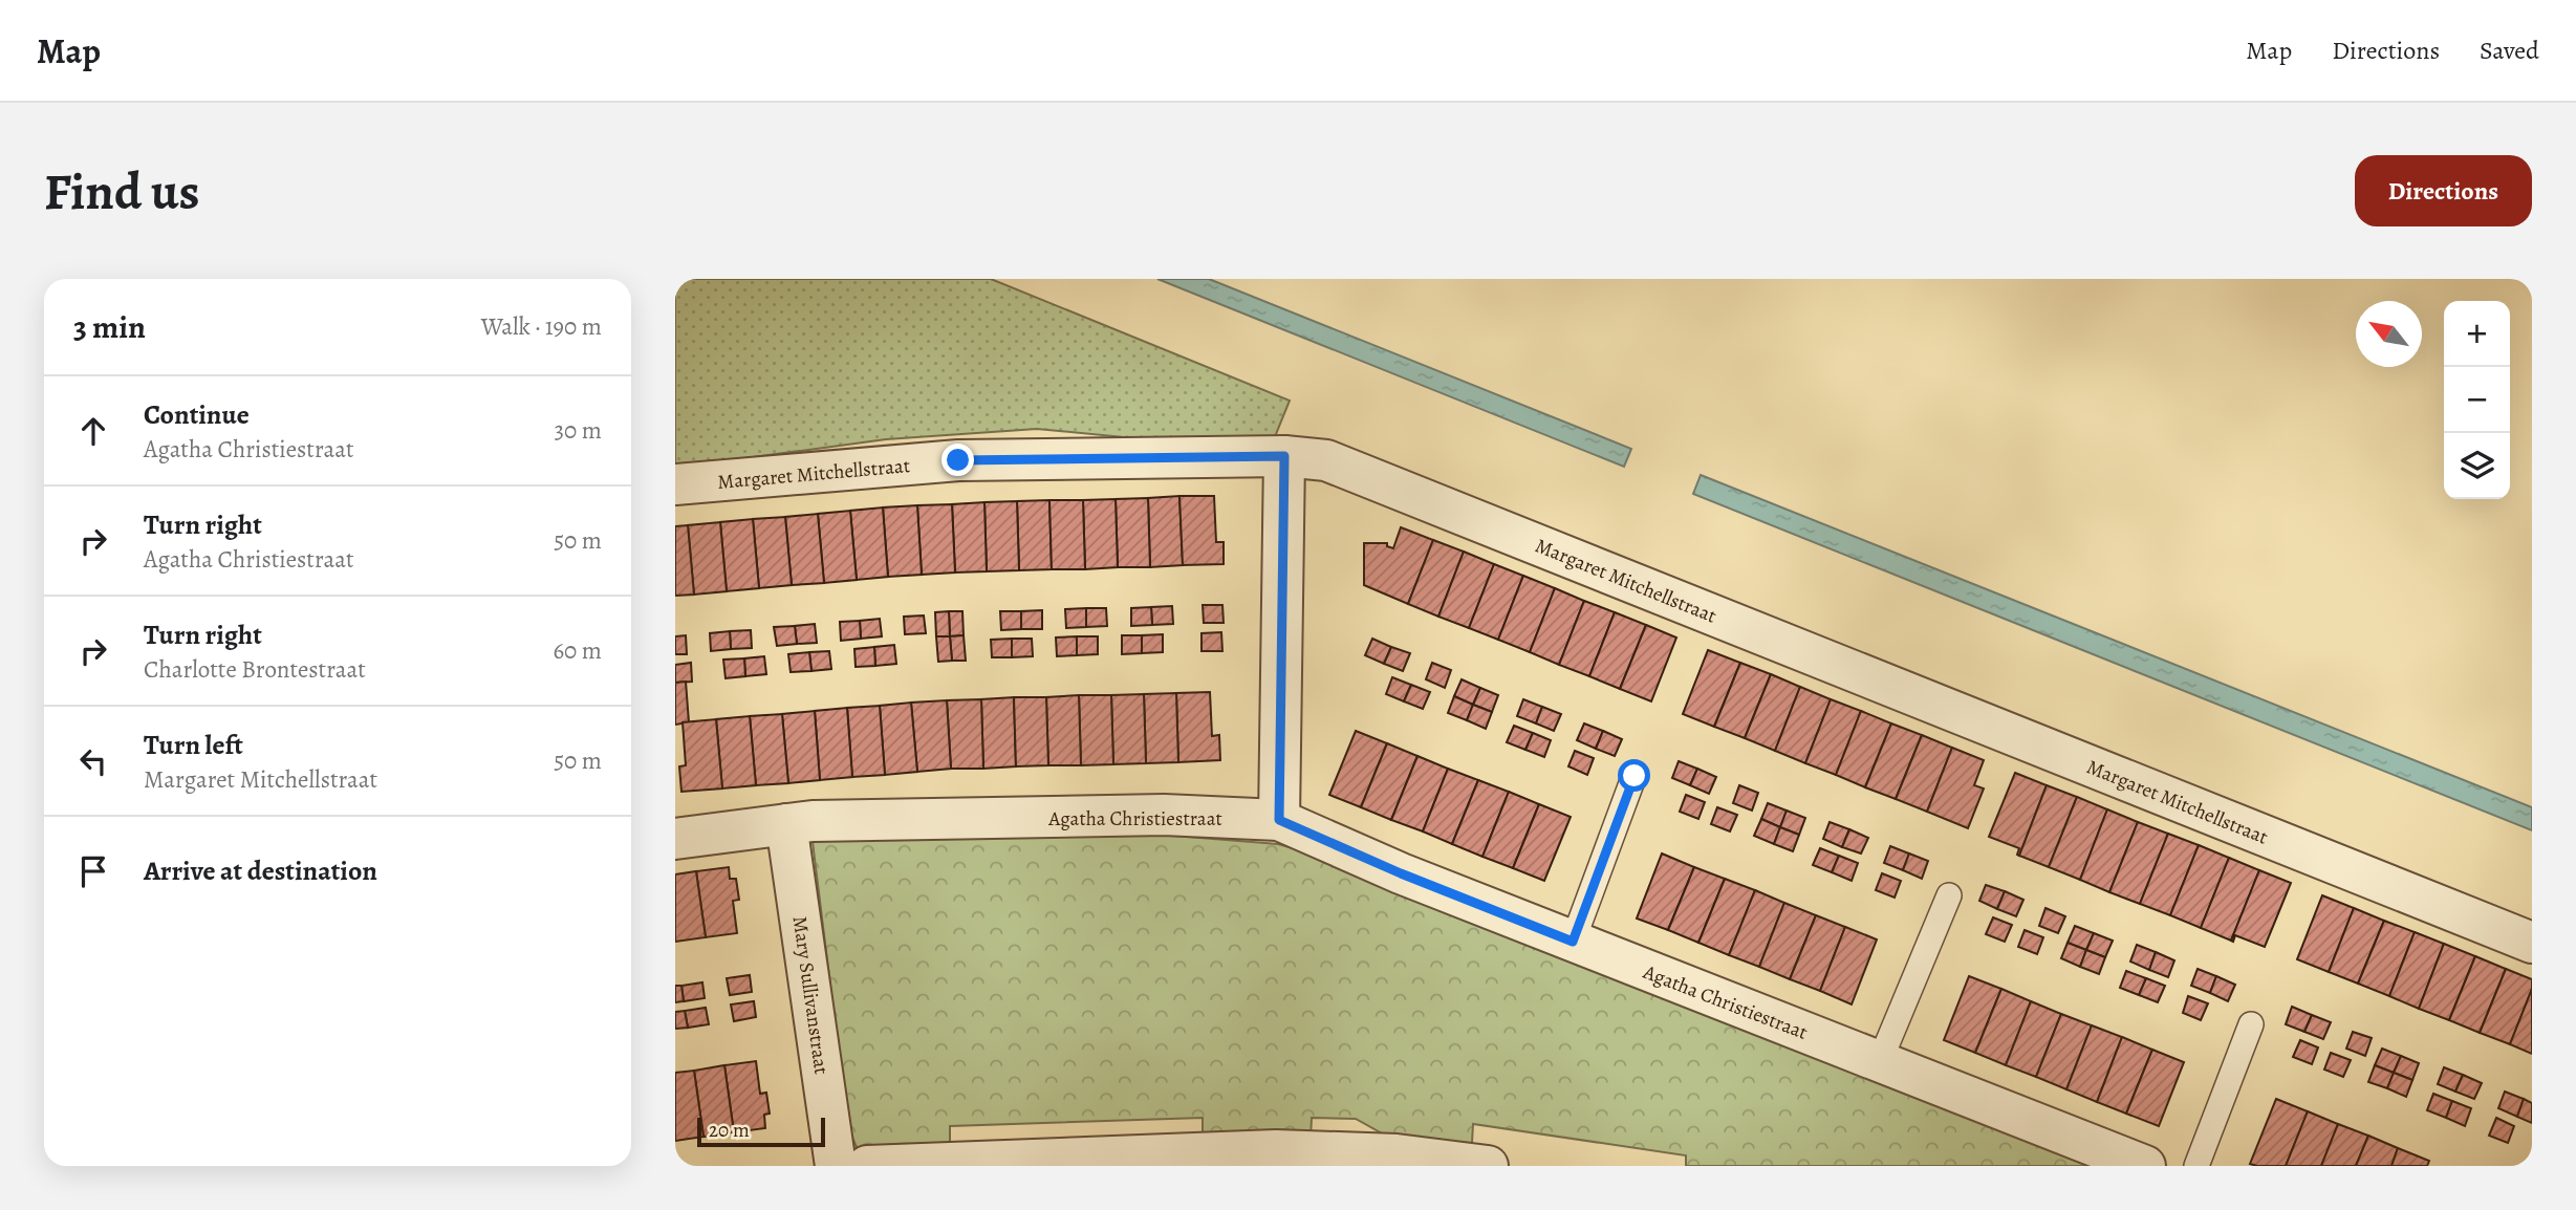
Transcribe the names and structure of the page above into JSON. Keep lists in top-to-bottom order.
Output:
{
  "streets": {
    "street": ["Margaret Mitchellstraat", "Agatha Christiestraat", "Mary Sullivanstraat"]
  },
  "crossings": [
    ["Agatha Christiestraat", "Mary Sullivanstraat"]
  ],
  "scale_bar": "20 m",
  "north": "top left",
  "page": {
    "header": "Map",
    "nav": ["Map", "Directions", "Saved"],
    "buttons": "Directions",
    "title": "Find us",
    "heading": ["3 min", "Walk · 190 m"],
    "map_buttons": ["+", "−"],
    "list": [
      ["Continue", "Agatha Christiestraat", "30 m"],
      ["Turn right", "Agatha Christiestraat", "50 m"],
      ["Turn right", "Charlotte Brontestraat", "60 m"],
      ["Turn left", "Margaret Mitchellstraat", "50 m"],
      "Arrive at destination"
    ],
    "scale": "20 m"
  }
}
